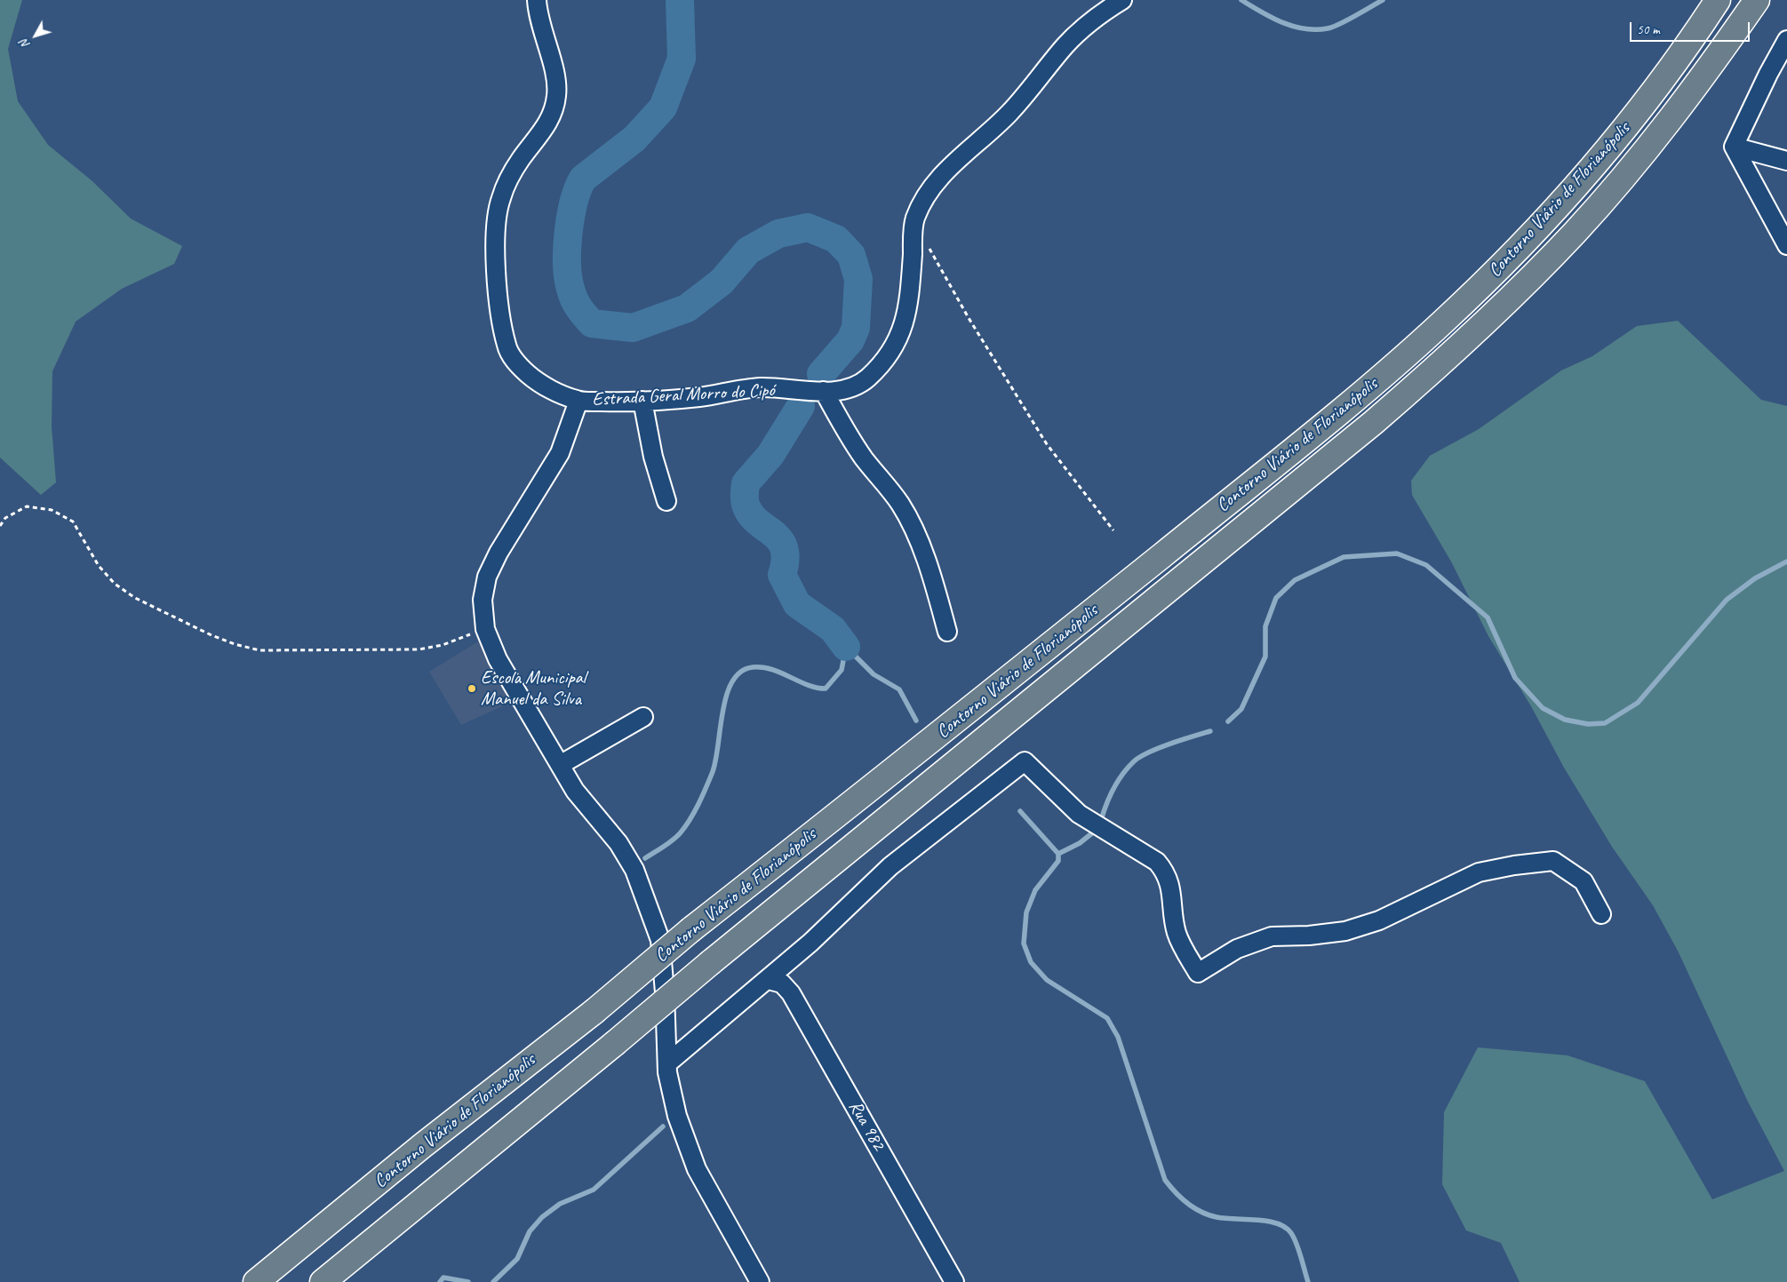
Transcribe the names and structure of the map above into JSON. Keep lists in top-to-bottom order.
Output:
{
  "streets": {
    "highway": ["Contorno Viário de Florianópolis"],
    "street": ["Estrada Geral Morro do Cipó", "Rua 982"]
  },
  "places": ["Escola Municipal Manuel da Silva"],
  "scale_bar": "50 m",
  "north": "bottom left"
}
